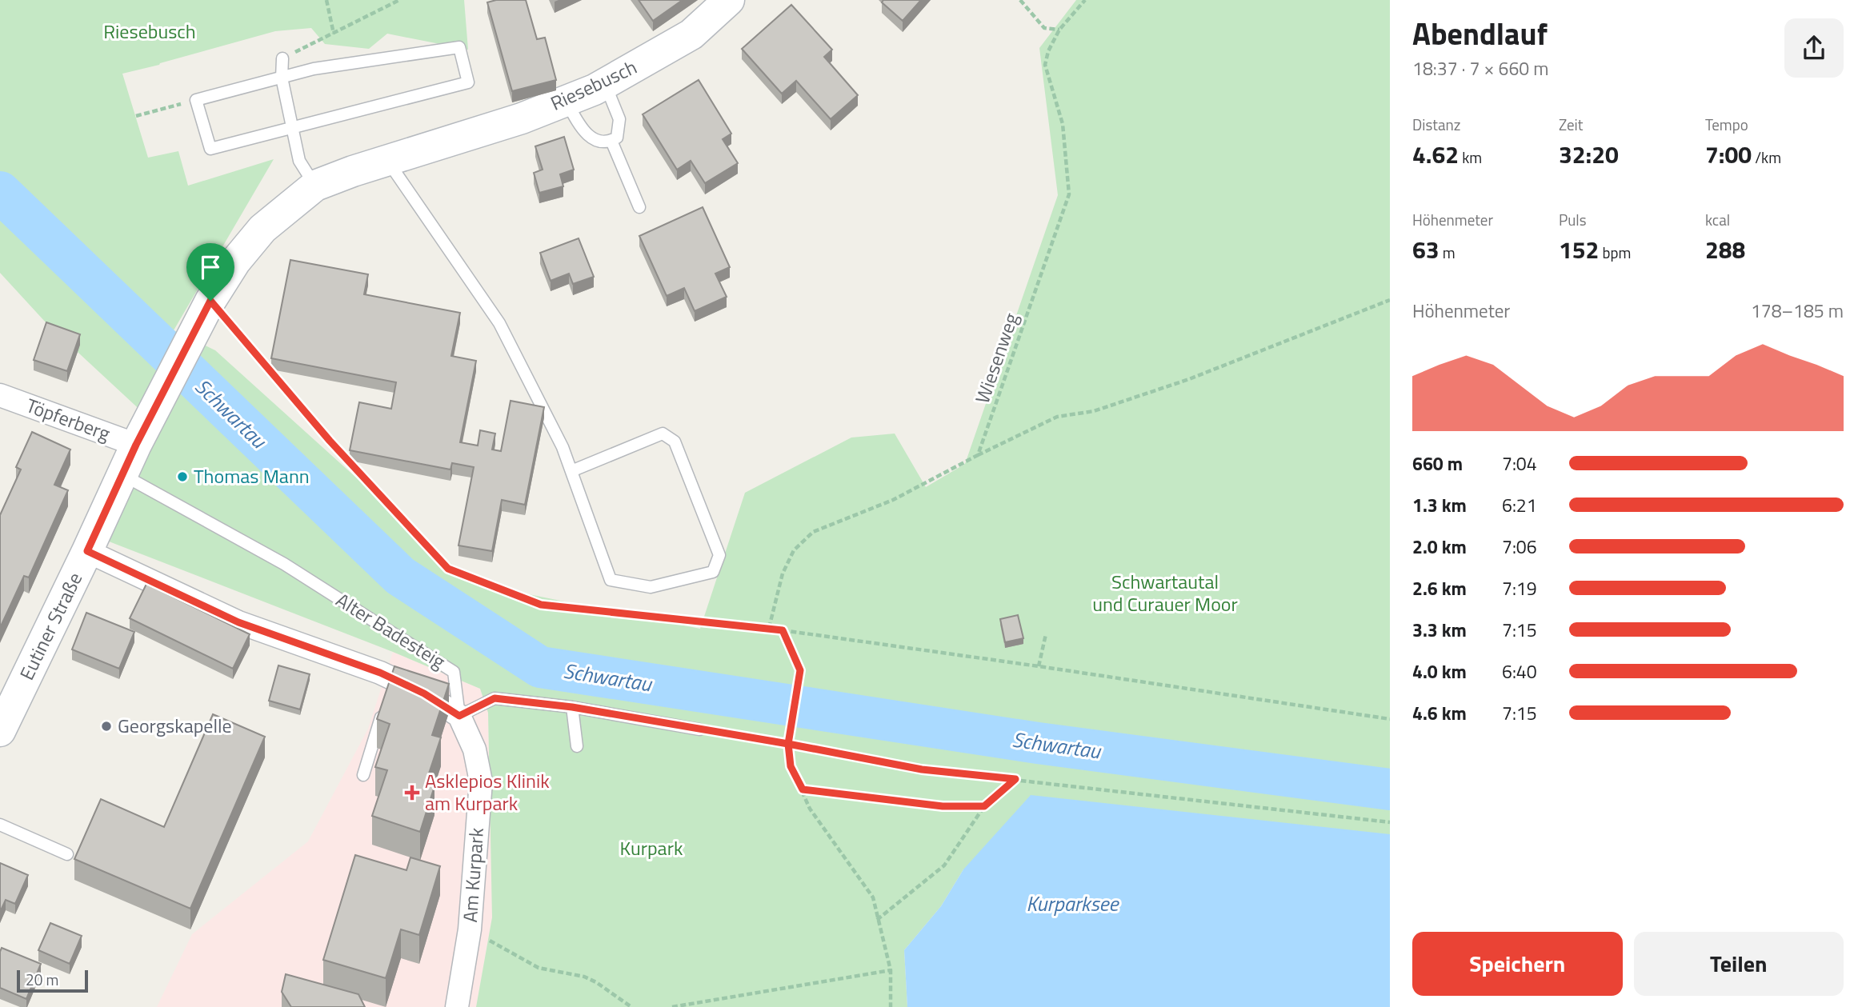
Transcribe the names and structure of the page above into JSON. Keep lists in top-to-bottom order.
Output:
{
  "streets": {
    "main road": ["Riesebusch", "Eutiner Straße"],
    "street": ["Töpferberg", "Am Kurpark"],
    "lane": ["Alter Badesteig"],
    "path": ["Wiesenweg"]
  },
  "crossings": [
    ["Riesebusch", "Eutiner Straße"],
    ["Töpferberg", "Eutiner Straße"],
    ["Eutiner Straße", "Alter Badesteig"],
    ["Alter Badesteig", "Am Kurpark"]
  ],
  "water": ["Schwartau", "Kurparksee"],
  "parks": ["Riesebusch", "Schwartautal und Curauer Moor", "Kurpark"],
  "places": {
    "other": ["Thomas Mann", "Georgskapelle"],
    "health": ["Asklepios Klinik am Kurpark"]
  },
  "scale_bar": "20 m",
  "page": {
    "heading": ["Abendlauf", "18:37 · 7 × 660 m"],
    "stats": [
      ["Distanz", "4.62 km"],
      ["Zeit", "32:20"],
      ["Tempo", "7:00 /km"],
      ["Höhenmeter", "63 m"],
      ["Puls", "152 bpm"],
      ["kcal", "288"]
    ],
    "chart": ["Höhenmeter", "178–185 m"],
    "list": [
      {
        "name": "660 m",
        "note": "7:04"
      },
      {
        "name": "1.3 km",
        "note": "6:21"
      },
      {
        "name": "2.0 km",
        "note": "7:06"
      },
      {
        "name": "2.6 km",
        "note": "7:19"
      },
      {
        "name": "3.3 km",
        "note": "7:15"
      },
      {
        "name": "4.0 km",
        "note": "6:40"
      },
      {
        "name": "4.6 km",
        "note": "7:15"
      }
    ],
    "buttons": ["Speichern", "Teilen"],
    "scale": "20 m"
  }
}
